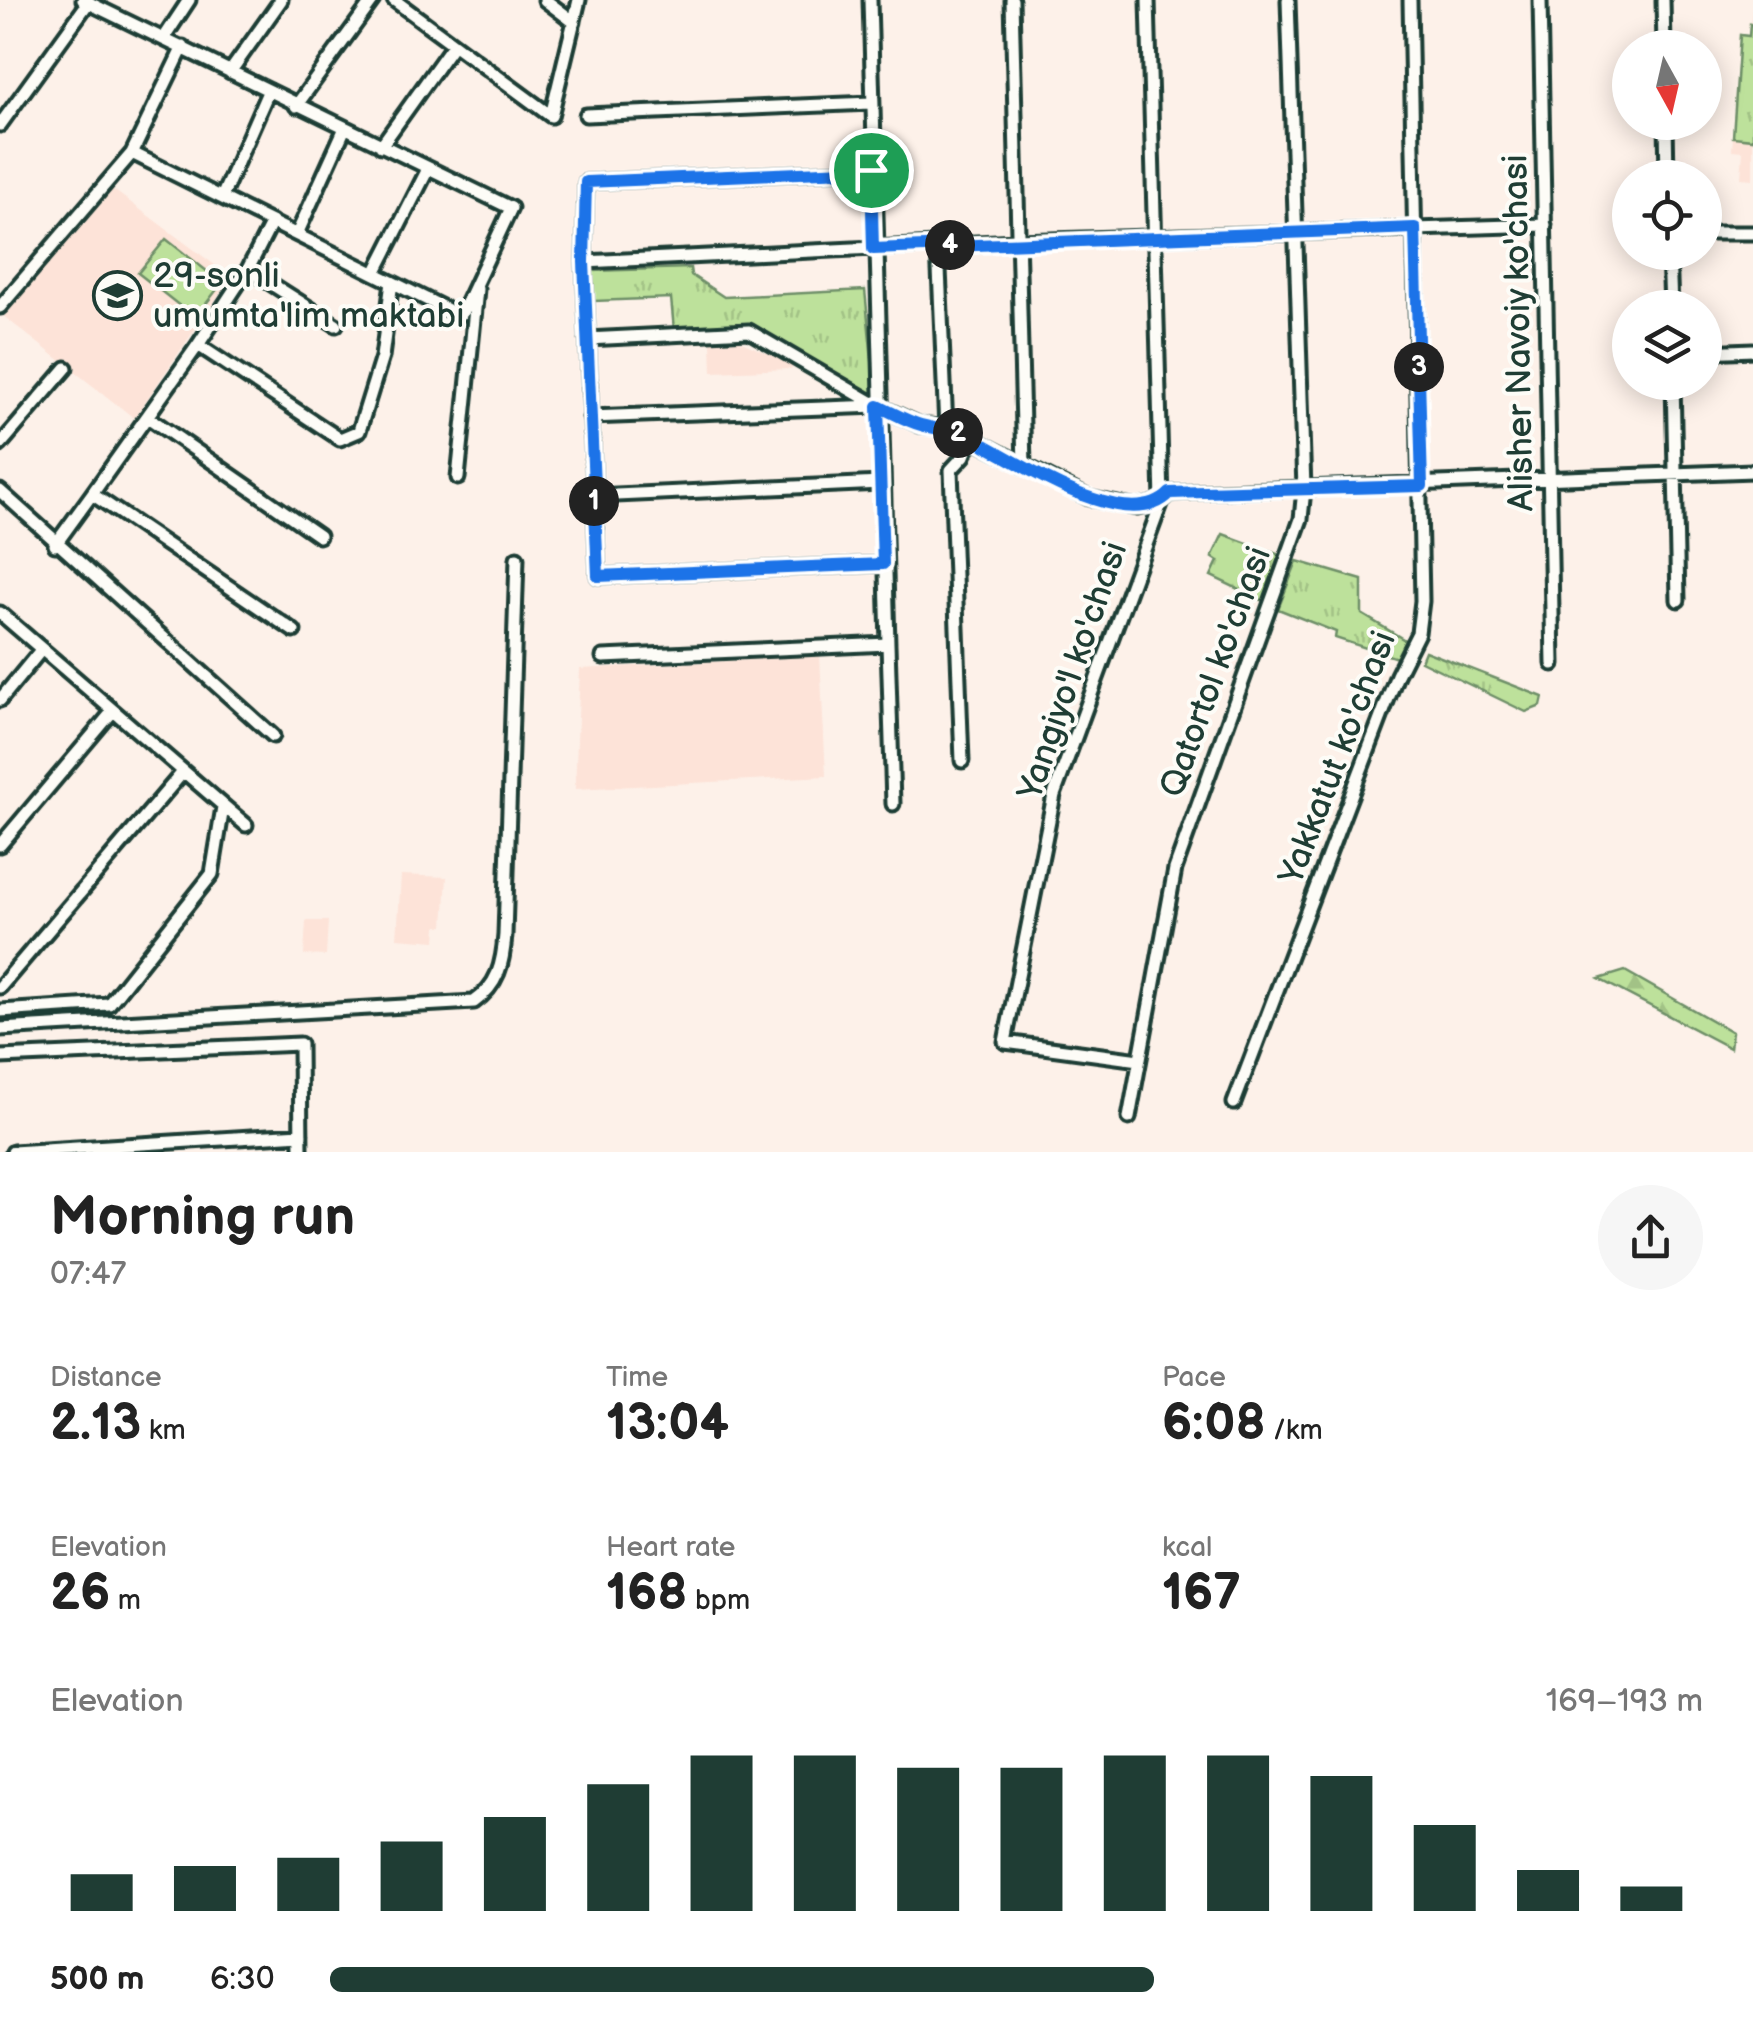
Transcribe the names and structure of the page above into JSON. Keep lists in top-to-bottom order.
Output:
{
  "streets": {
    "street": [
      "Alisher Navoiy ko'chasi",
      "Yangiyo'l ko'chasi",
      "Qatortol ko'chasi",
      "Yakkatut ko'chasi"
    ]
  },
  "crossings": [
    ["Yangiyo'l ko'chasi", "Qatortol ko'chasi"]
  ],
  "places": {
    "school or university": ["29-sonli umumta'lim maktabi"]
  },
  "north": "bottom",
  "page": {
    "pins": [
      "4",
      "3",
      "2",
      "1"
    ],
    "heading": ["Morning run", "07:47"],
    "stats": [
      ["Distance", "2.13 km"],
      ["Time", "13:04"],
      ["Pace", "6:08 /km"],
      ["Elevation", "26 m"],
      ["Heart rate", "168 bpm"],
      ["kcal", "167"]
    ],
    "chart": ["Elevation", "169–193 m"],
    "list": [
      {
        "name": "500 m",
        "note": "6:30"
      }
    ]
  }
}
